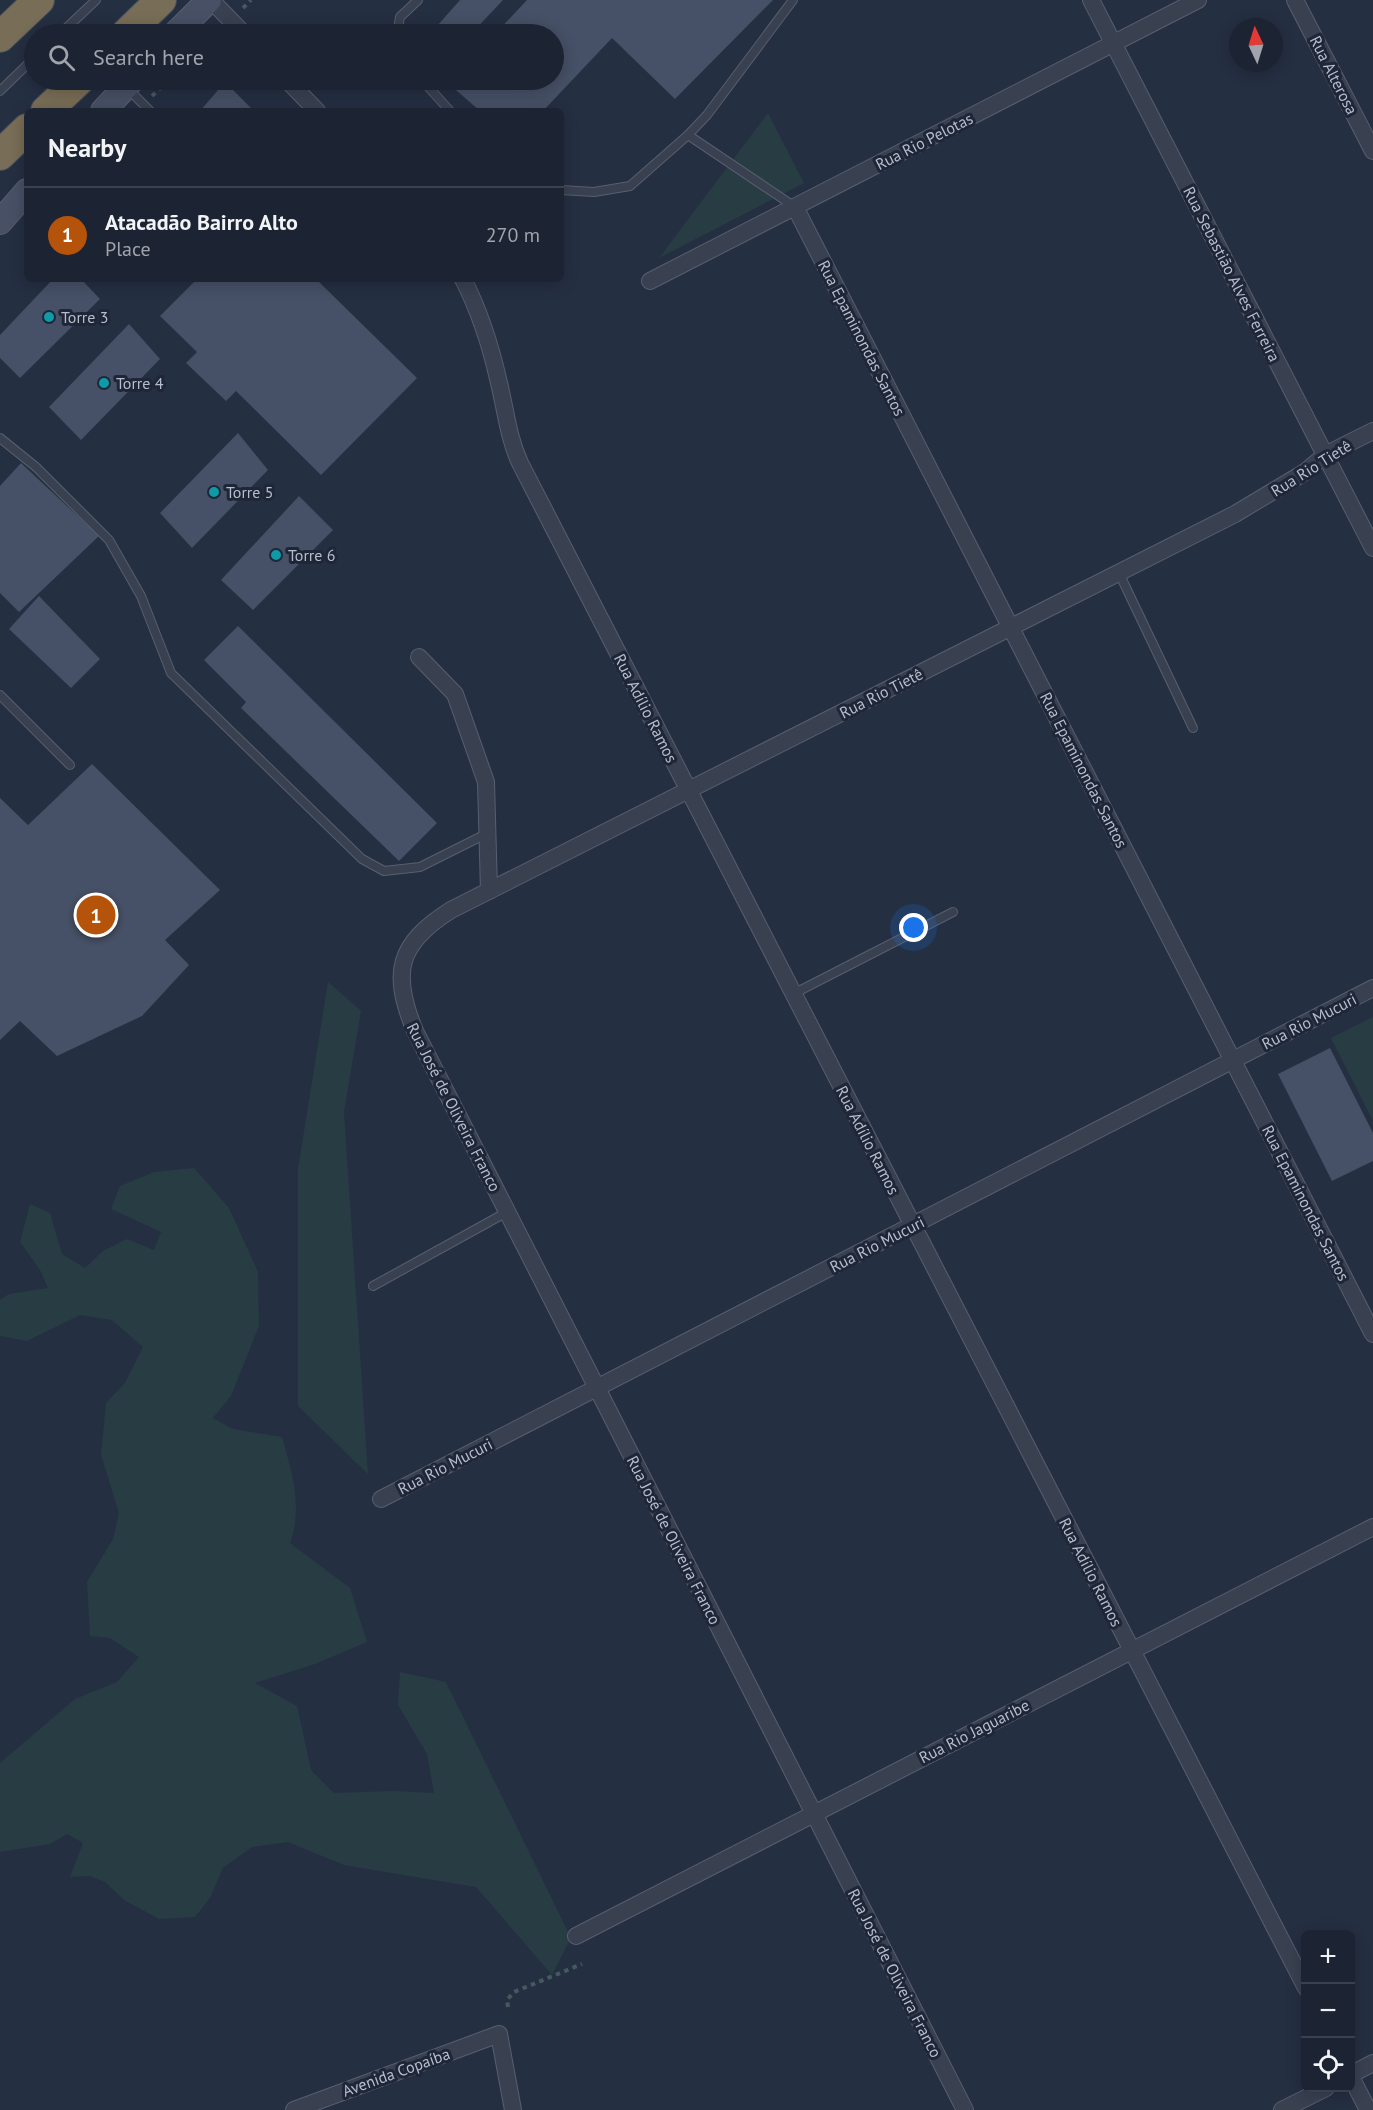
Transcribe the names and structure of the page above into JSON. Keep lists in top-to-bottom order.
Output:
{
  "streets": {
    "street": [
      "Rua Alterosa",
      "Rua Rio Pelotas",
      "Rua Sebastião Alves Ferreira",
      "Rua Epaminondas Santos",
      "Rua Rio Tietê",
      "Rua Adílio Ramos",
      "Rua Rio Mucuri",
      "Rua José de Oliveira Franco",
      "Rua Rio Jaguaribe",
      "Avenida Copaíba"
    ]
  },
  "crossings": [
    ["Rua Rio Pelotas", "Rua Sebastião Alves Ferreira"],
    ["Rua Rio Pelotas", "Rua Epaminondas Santos"],
    ["Rua Sebastião Alves Ferreira", "Rua Rio Tietê"],
    ["Rua Epaminondas Santos", "Rua Rio Tietê"],
    ["Rua Epaminondas Santos", "Rua Rio Mucuri"],
    ["Rua Rio Tietê", "Rua Adílio Ramos"],
    ["Rua Rio Tietê", "Rua José de Oliveira Franco"],
    ["Rua Adílio Ramos", "Rua Rio Mucuri"],
    ["Rua Adílio Ramos", "Rua Rio Jaguaribe"],
    ["Rua Rio Mucuri", "Rua José de Oliveira Franco"],
    ["Rua José de Oliveira Franco", "Rua Rio Jaguaribe"]
  ],
  "places": [
    "Torre 3",
    "Torre 4",
    "Torre 5",
    "Torre 6"
  ],
  "north": "top",
  "page": {
    "search": "Search here",
    "heading": "Nearby",
    "list": [
      {
        "mark": "1",
        "name": "Atacadão Bairro Alto",
        "note": "Place",
        "value": "270 m"
      }
    ],
    "pins": "1",
    "map_buttons": ["+", "−"]
  }
}
